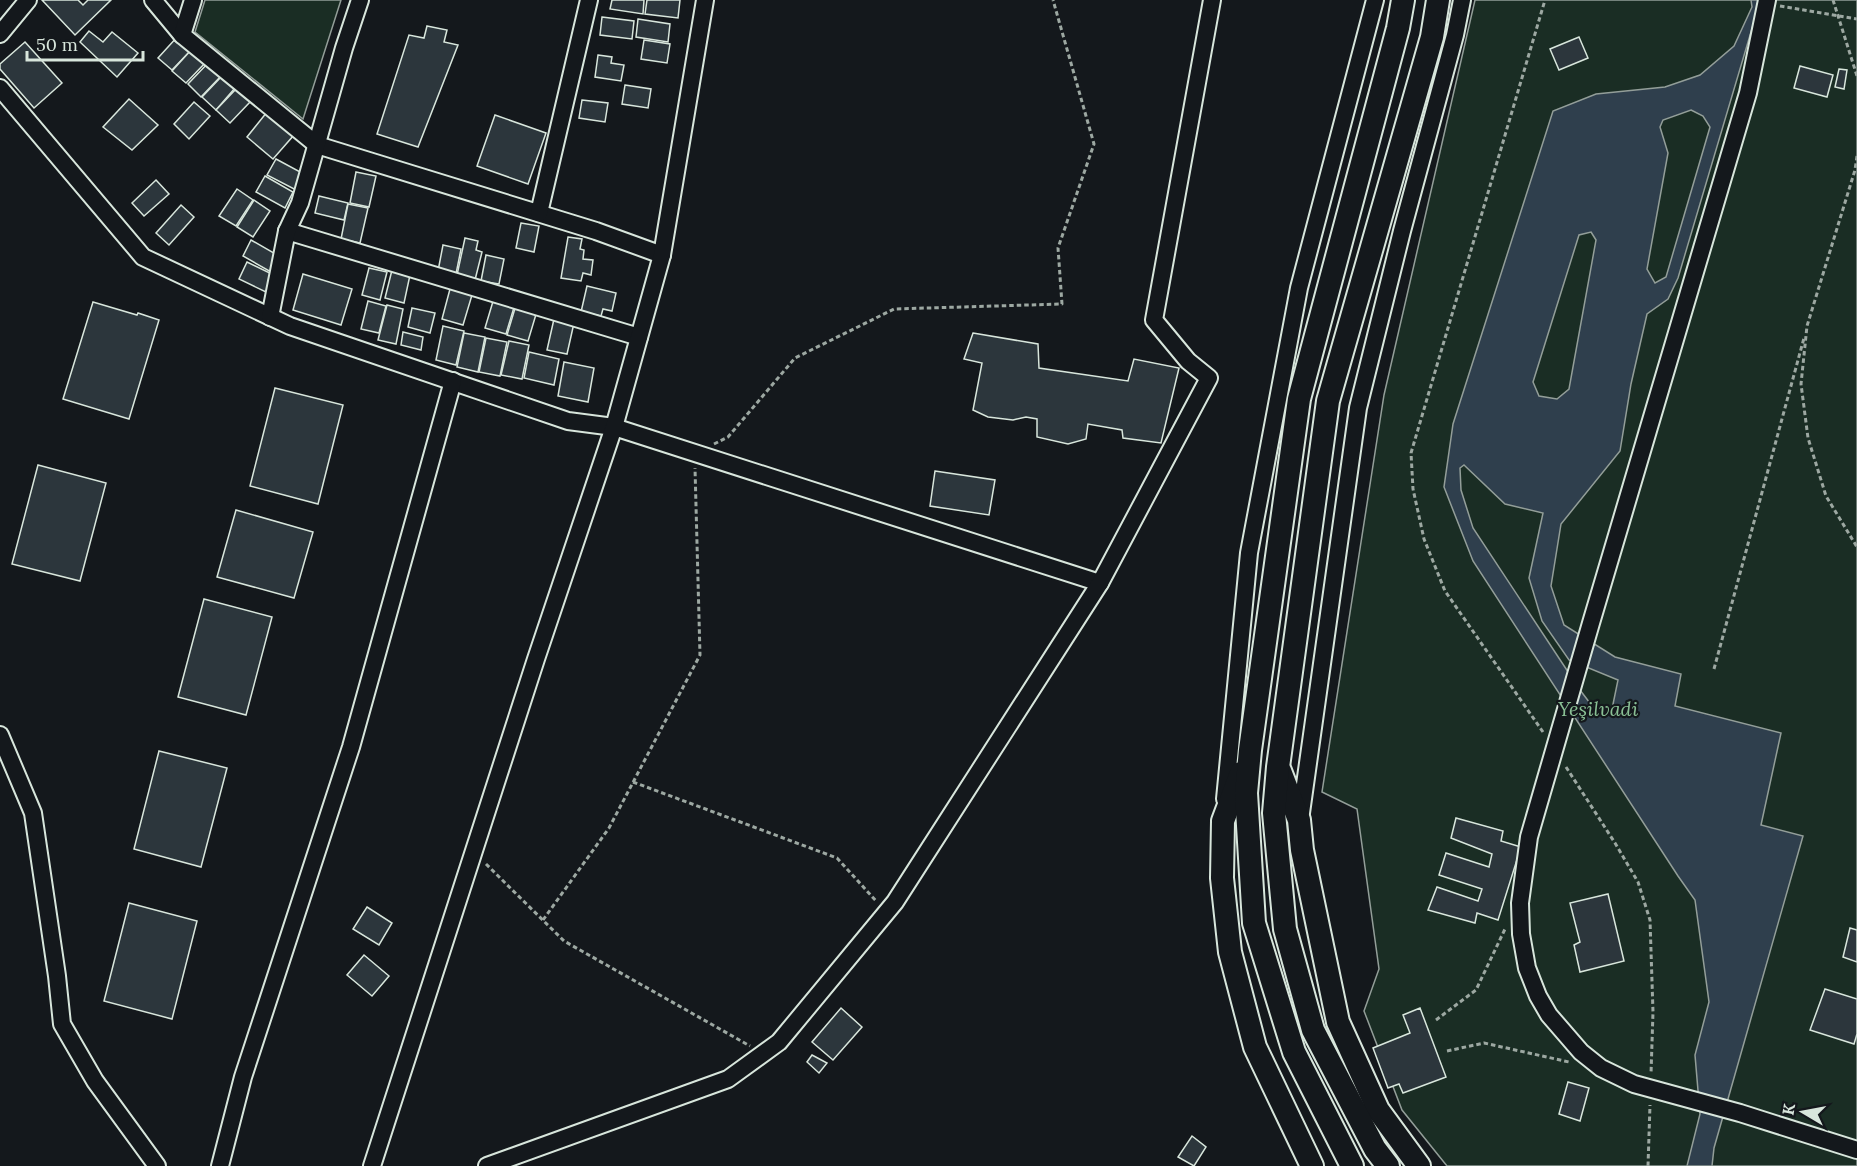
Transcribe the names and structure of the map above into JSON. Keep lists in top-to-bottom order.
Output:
{
  "parks": ["Yeşilvadi"],
  "scale_bar": "50 m",
  "north": "left"
}
